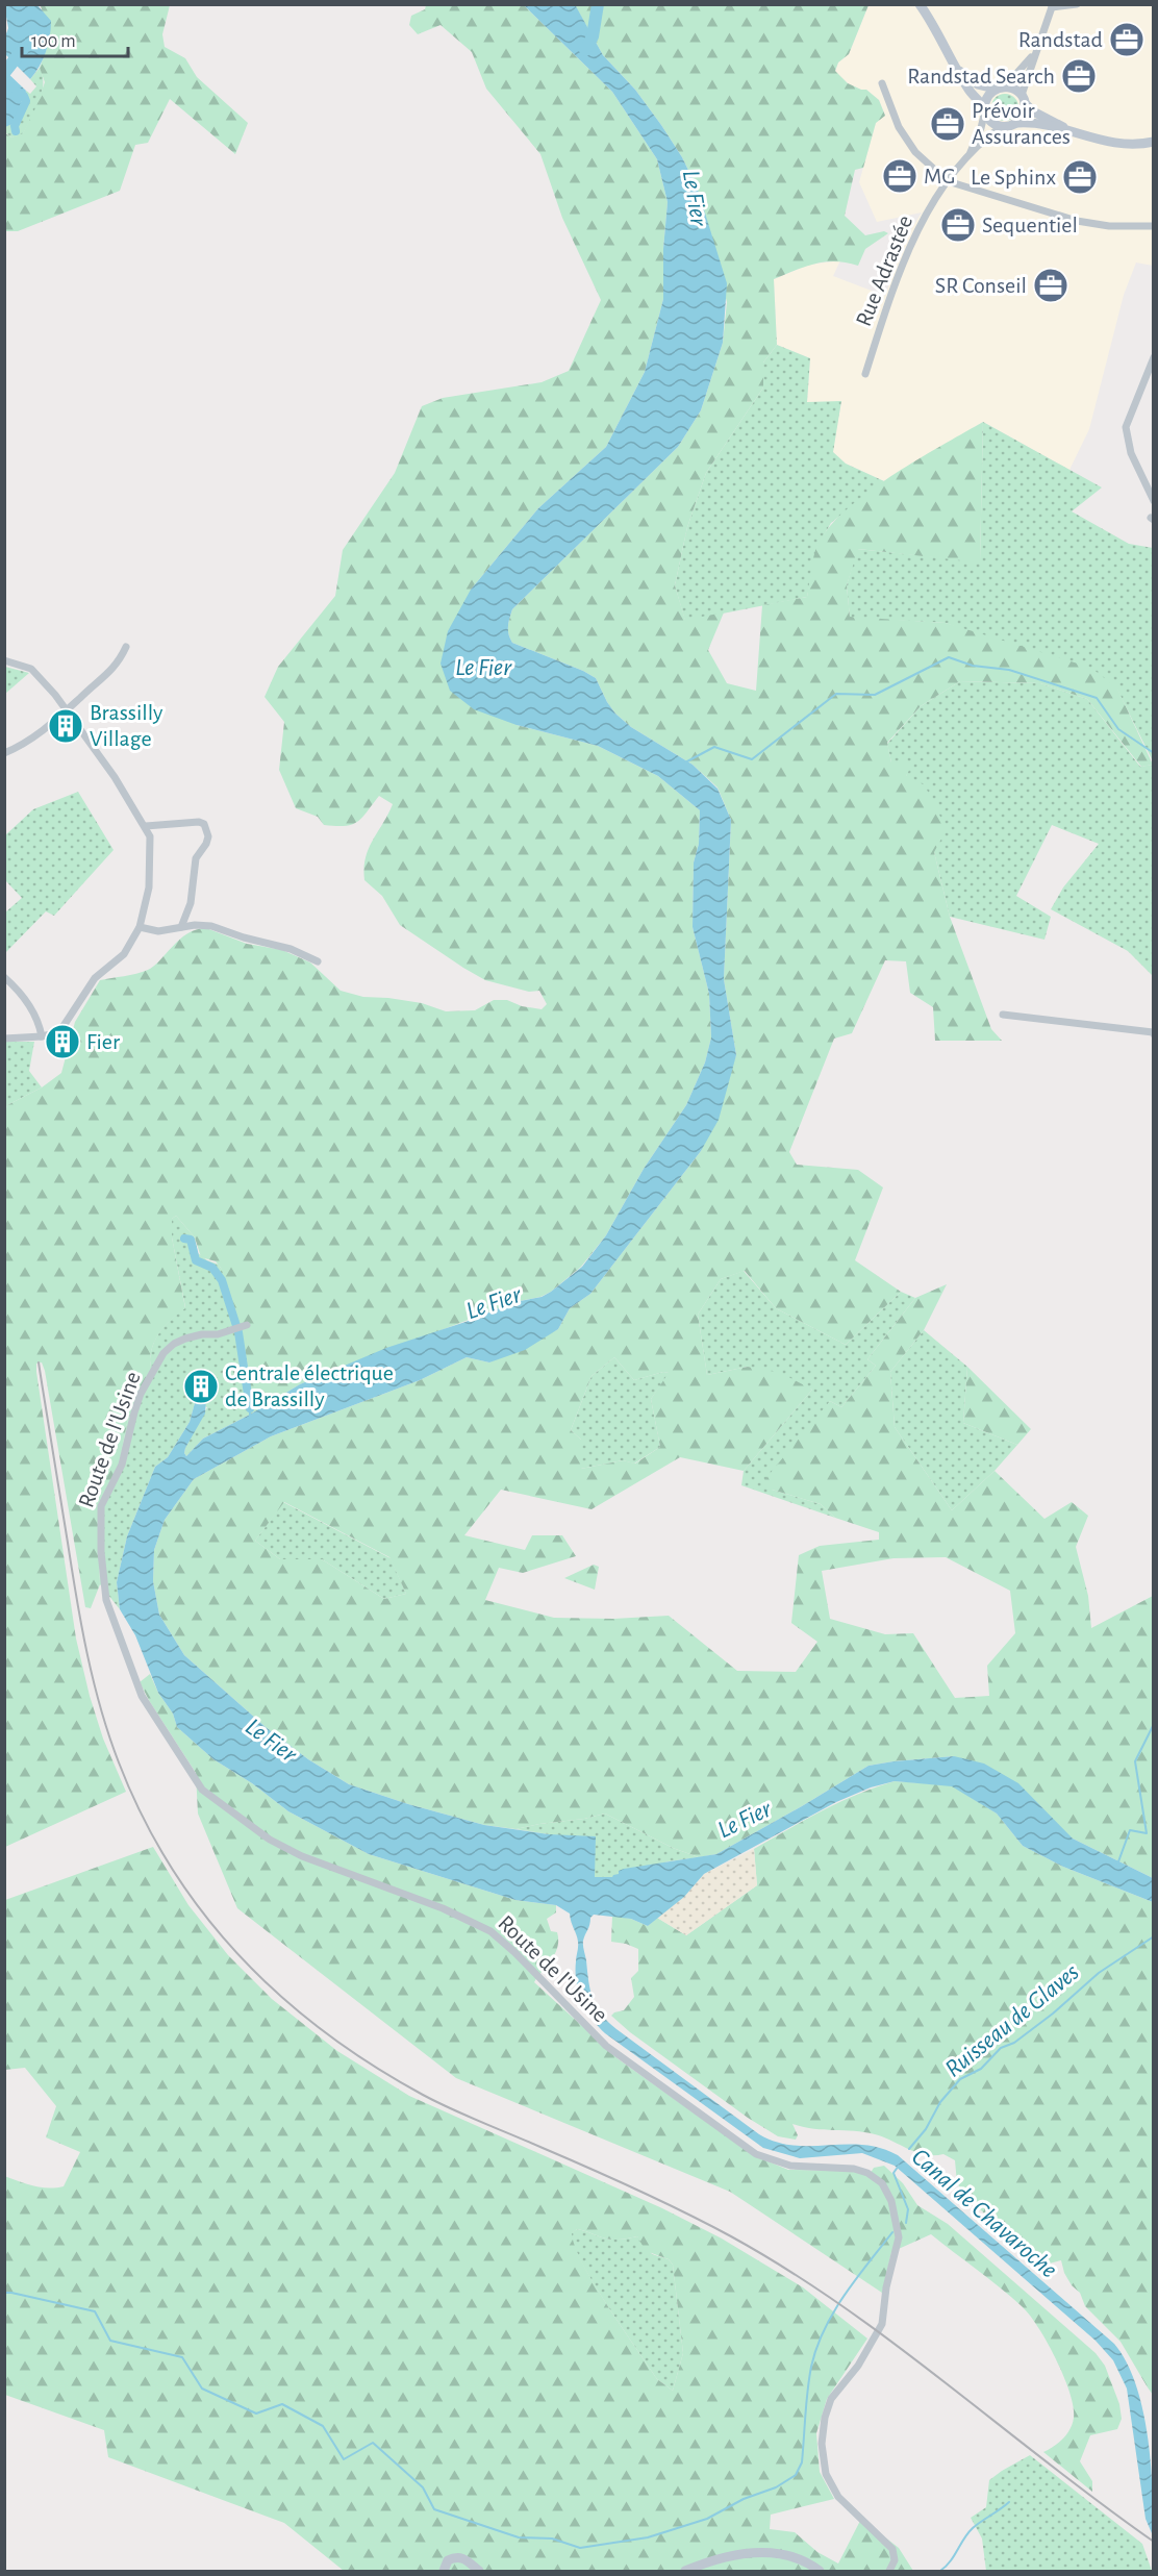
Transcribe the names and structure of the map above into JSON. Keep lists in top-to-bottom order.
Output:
{
  "streets": {
    "street": ["Rue Adrastée", "Route de l'Usine"]
  },
  "water": ["Le Fier", "Ruisseau de Glaves", "Canal de Chavaroche"],
  "places": {
    "office": [
      "Randstad",
      "Randstad Search",
      "Prévoir Assurances",
      "MG",
      "Le Sphinx",
      "Sequentiel",
      "SR Conseil"
    ],
    "building": ["Brassilly Village", "Fier", "Centrale électrique de Brassilly"]
  },
  "scale_bar": "100 m"
}
